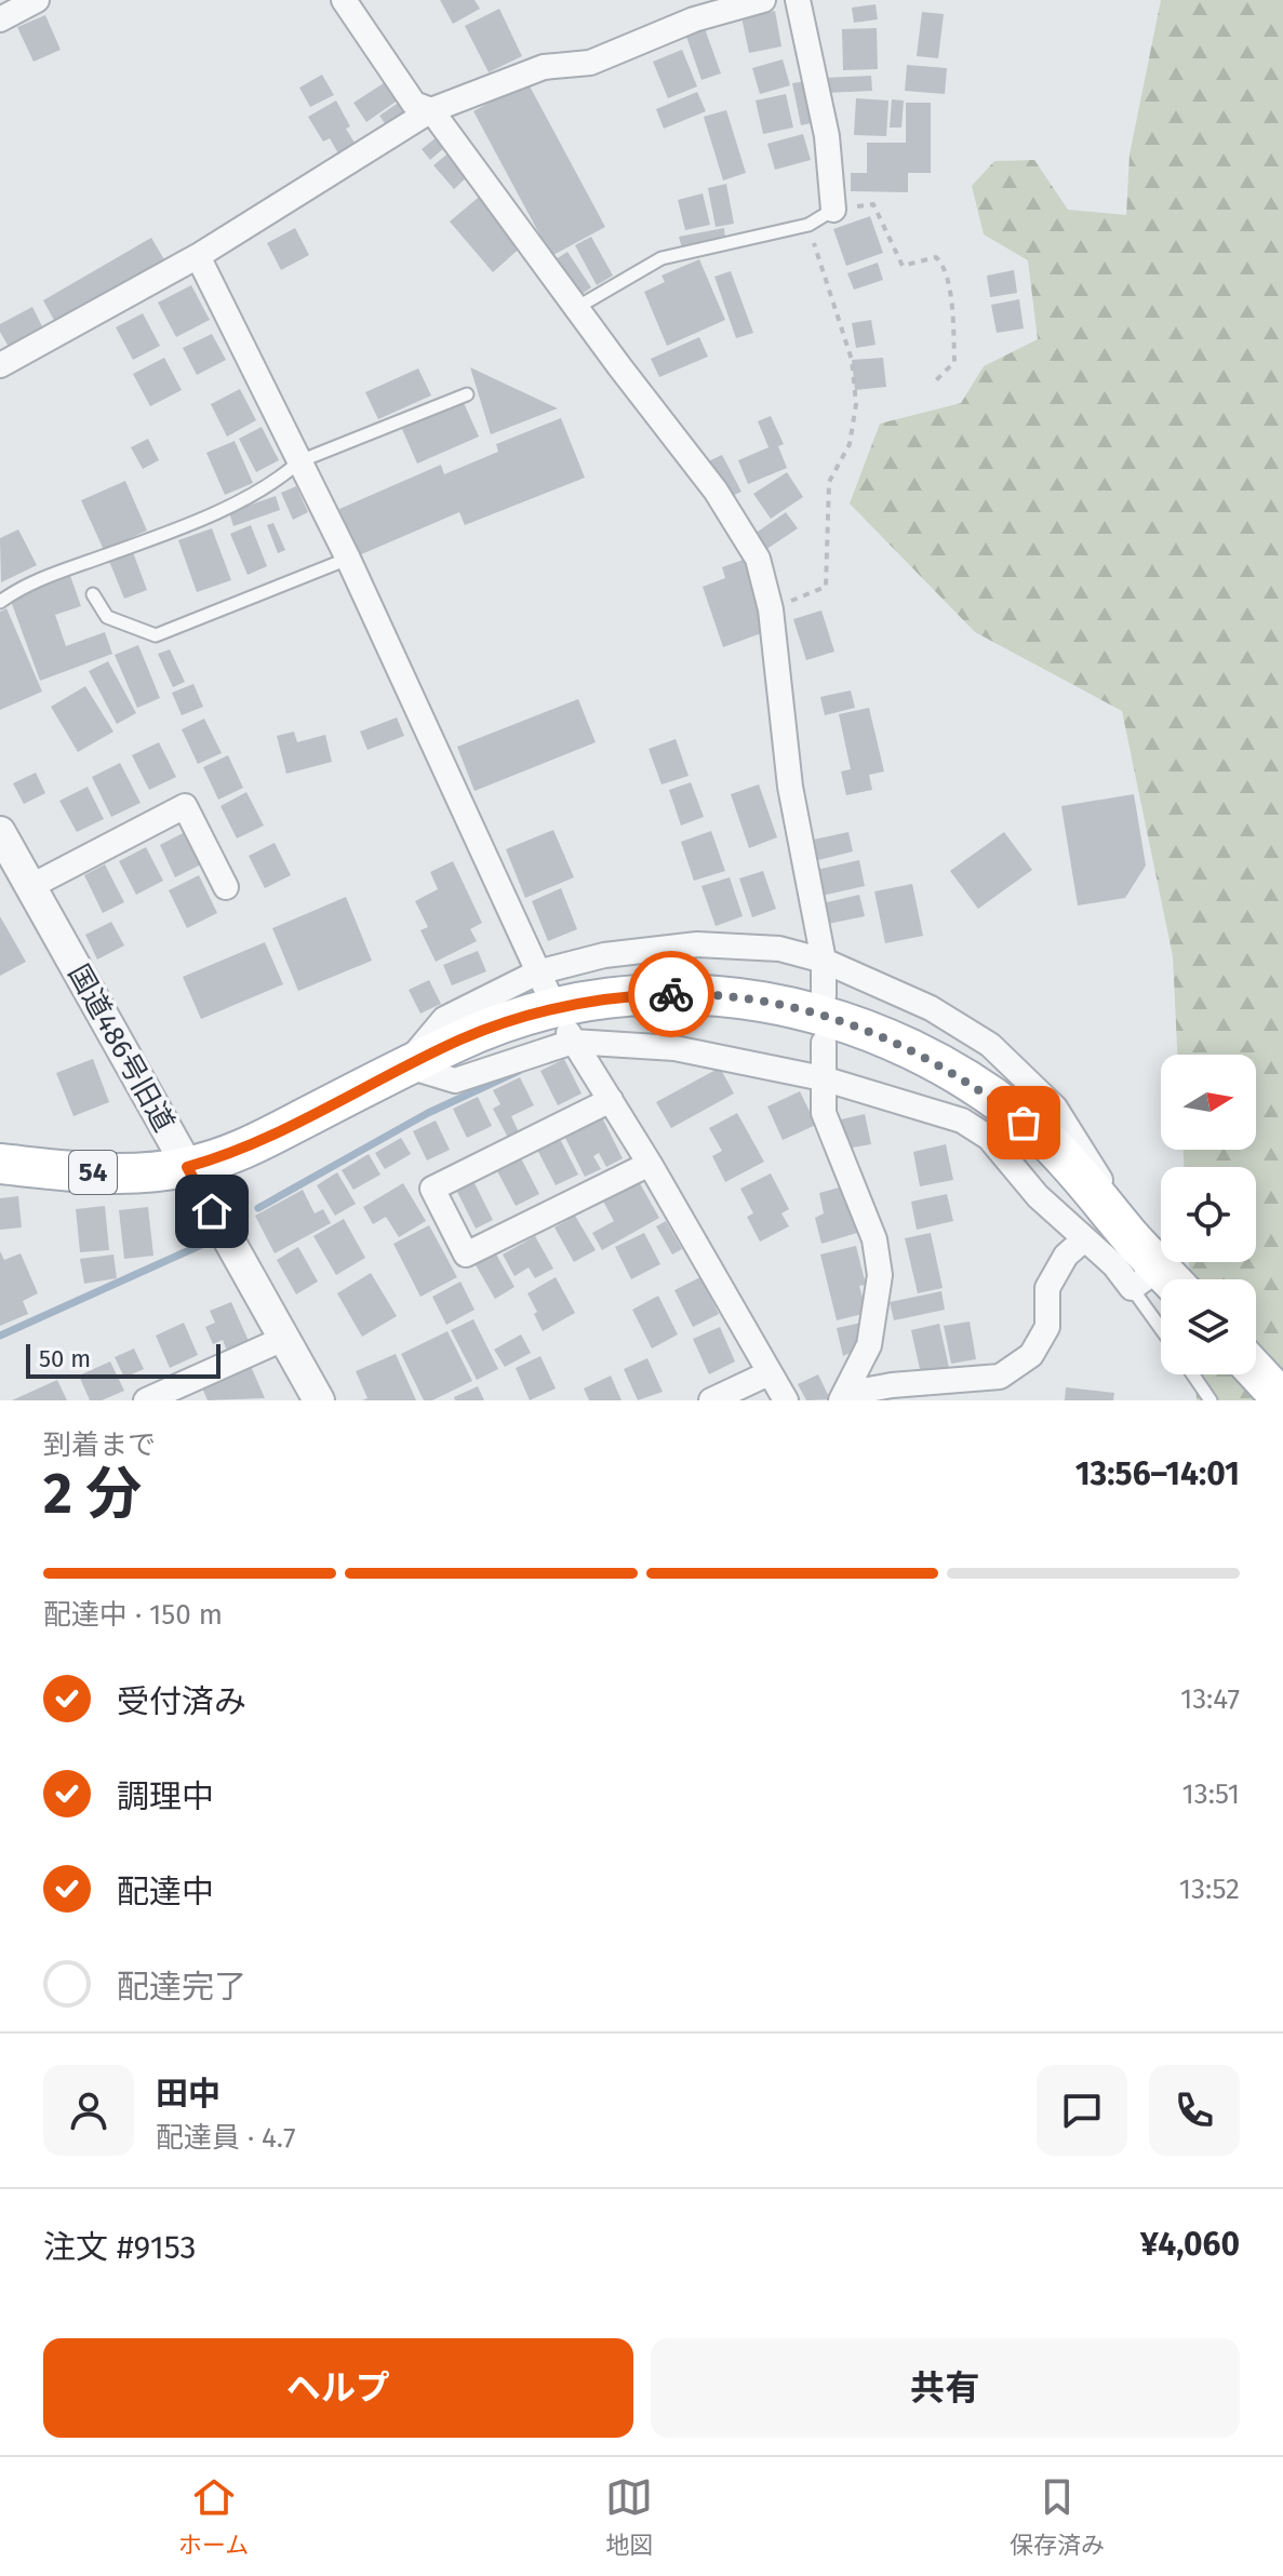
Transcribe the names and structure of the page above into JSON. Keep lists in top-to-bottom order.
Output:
{
  "streets": {
    "main road": ["54"],
    "street": ["国道486号旧道"]
  },
  "crossings": [
    ["国道486号旧道", "54"]
  ],
  "scale_bar": "50 m",
  "north": "right",
  "page": {
    "scale": "50 m",
    "heading": ["2 分", "到着まで", "13:56–14:01"],
    "panel": [
      "田中",
      "配達員 · 4.7",
      "注文 #9153",
      "¥4,060"
    ],
    "bar": "配達中 · 150 m",
    "list": [
      ["受付済み", "13:47"],
      ["調理中", "13:51"],
      ["配達中", "13:52"],
      "配達完了"
    ],
    "buttons": ["ヘルプ", "共有"],
    "tabs": ["ホーム", "地図", "保存済み"]
  }
}
